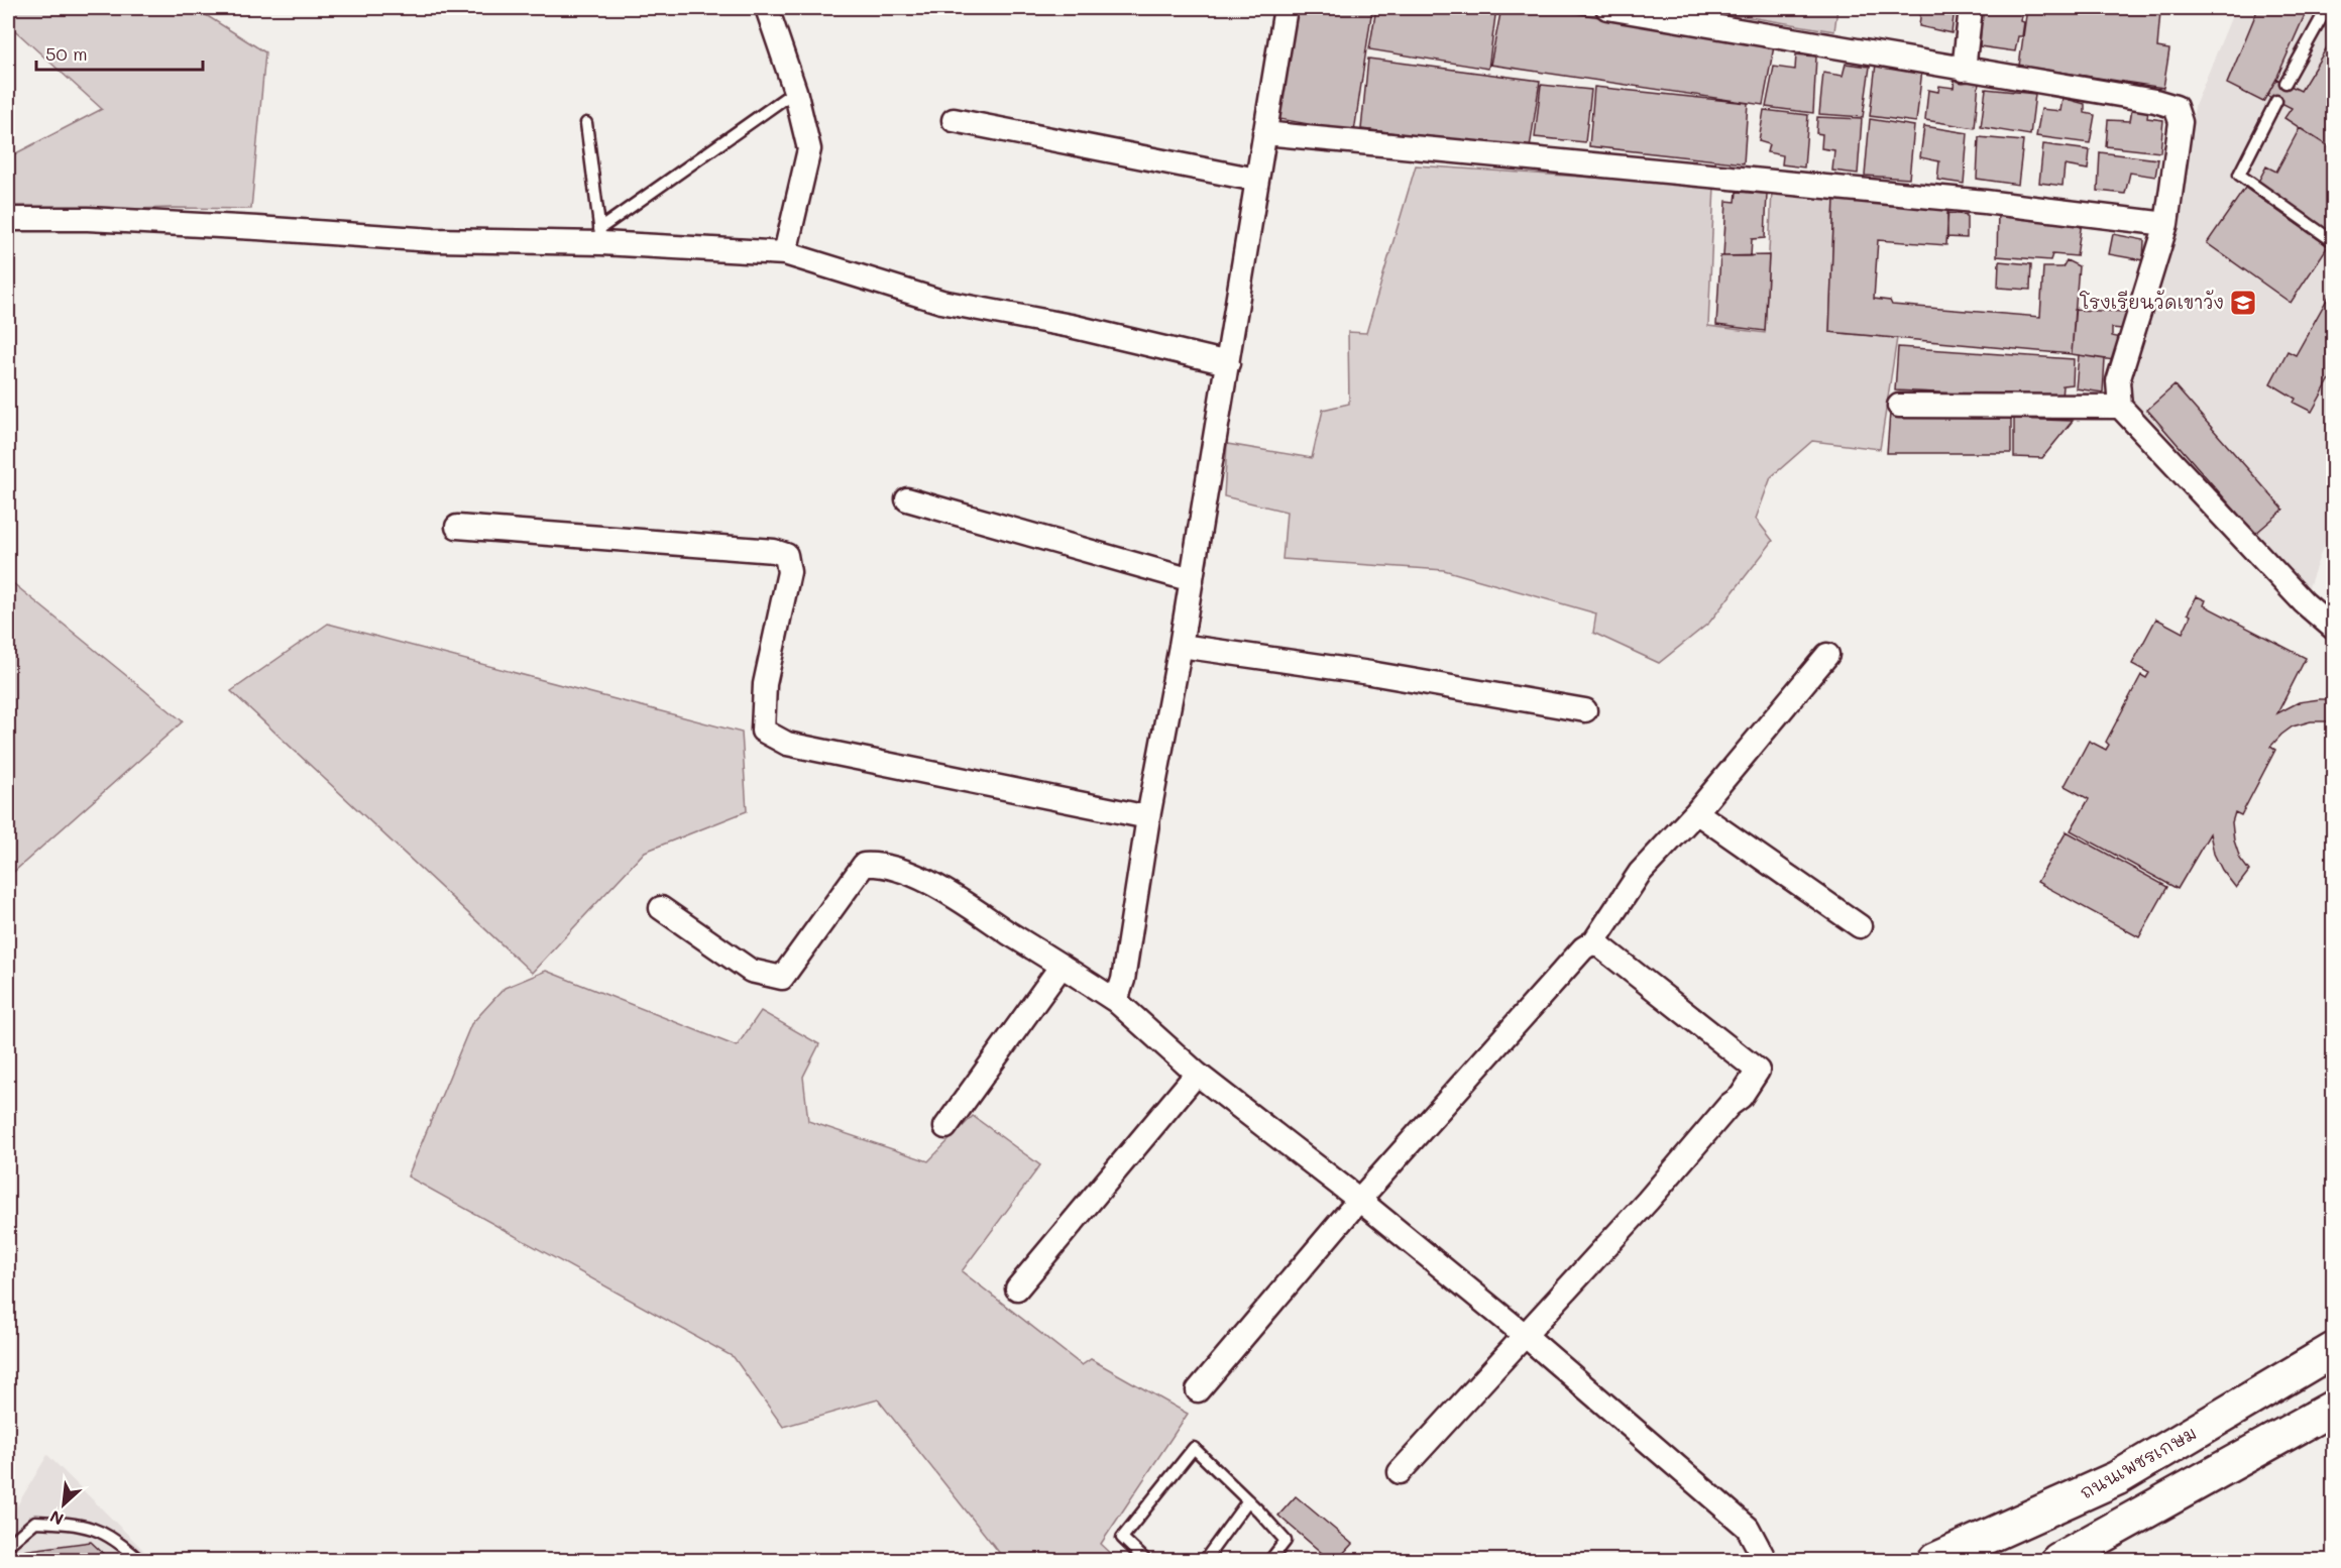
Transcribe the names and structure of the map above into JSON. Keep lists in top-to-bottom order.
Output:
{
  "streets": {
    "highway": ["ถนนเพชรเกษม"]
  },
  "places": {
    "school or university": ["โรงเรียนวัดเขาวัง"]
  },
  "scale_bar": "50 m",
  "north": "bottom left"
}
